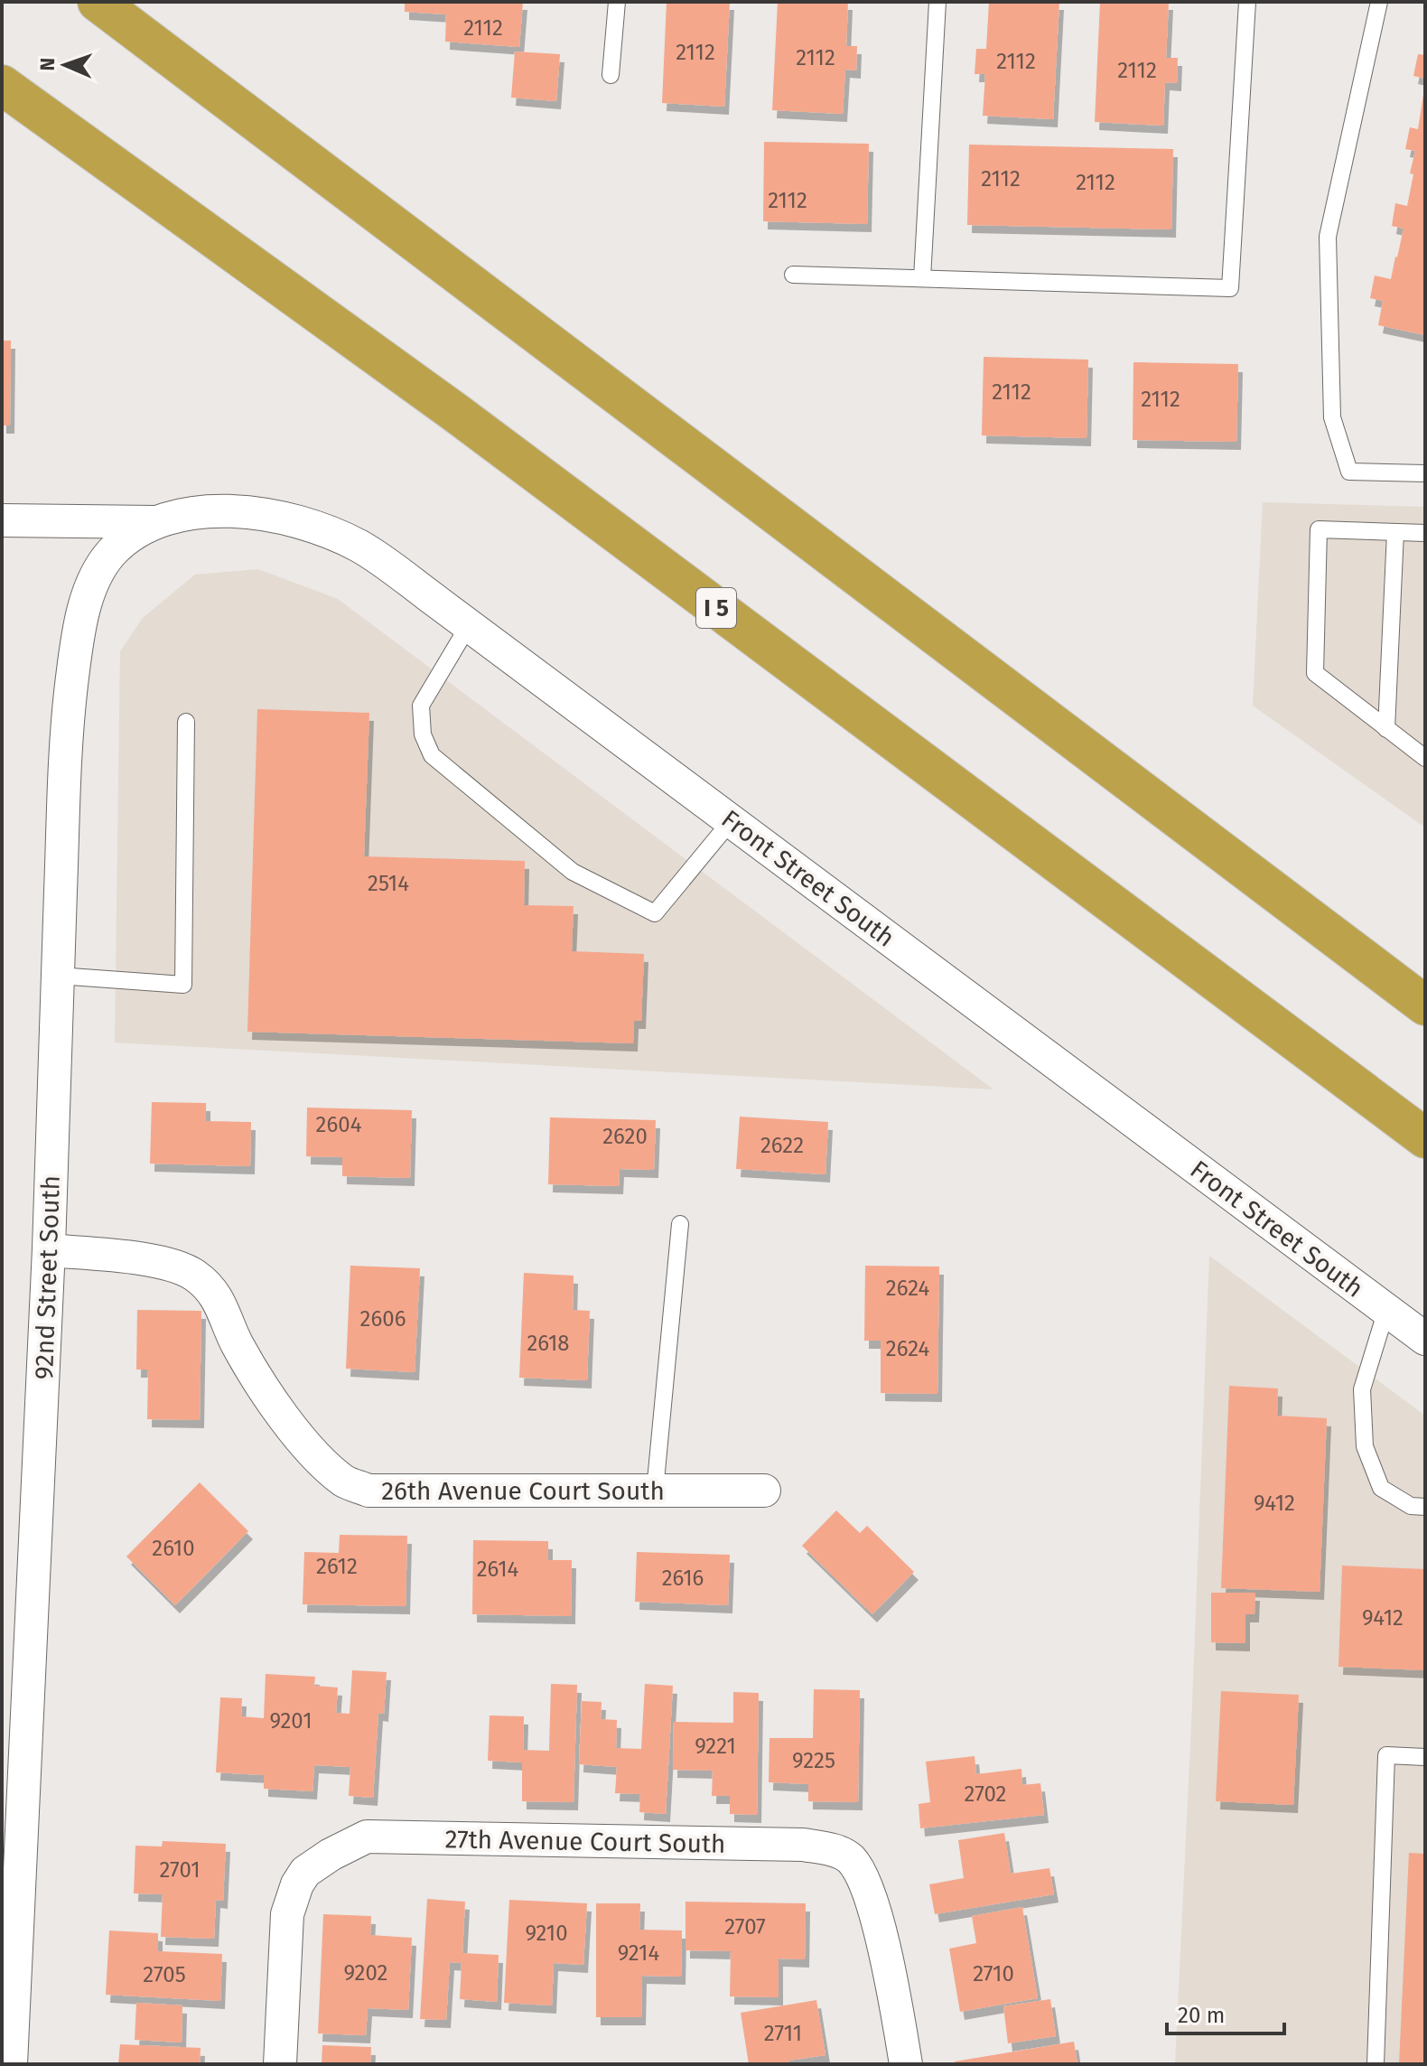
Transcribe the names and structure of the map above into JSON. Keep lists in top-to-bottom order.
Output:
{
  "streets": {
    "highway": ["I 5"],
    "street": [
      "Front Street South",
      "92nd Street South",
      "26th Avenue Court South",
      "27th Avenue Court South"
    ]
  },
  "crossings": [
    ["Front Street South", "92nd Street South"],
    ["92nd Street South", "26th Avenue Court South"]
  ],
  "house_numbers": [
    "2112",
    "2112",
    "2112",
    "2112",
    "2112",
    "2112",
    "2112",
    "2112",
    "2112",
    "2112",
    "2514",
    "2604",
    "2620",
    "2622",
    "2624",
    "2606",
    "2618",
    "2624",
    "9412",
    "2610",
    "2612",
    "2614",
    "2616",
    "9412",
    "9201",
    "9221",
    "9225",
    "2702",
    "2701",
    "2707",
    "9210",
    "9214",
    "9202",
    "2710",
    "2705",
    "2711"
  ],
  "scale_bar": "20 m",
  "north": "left"
}
